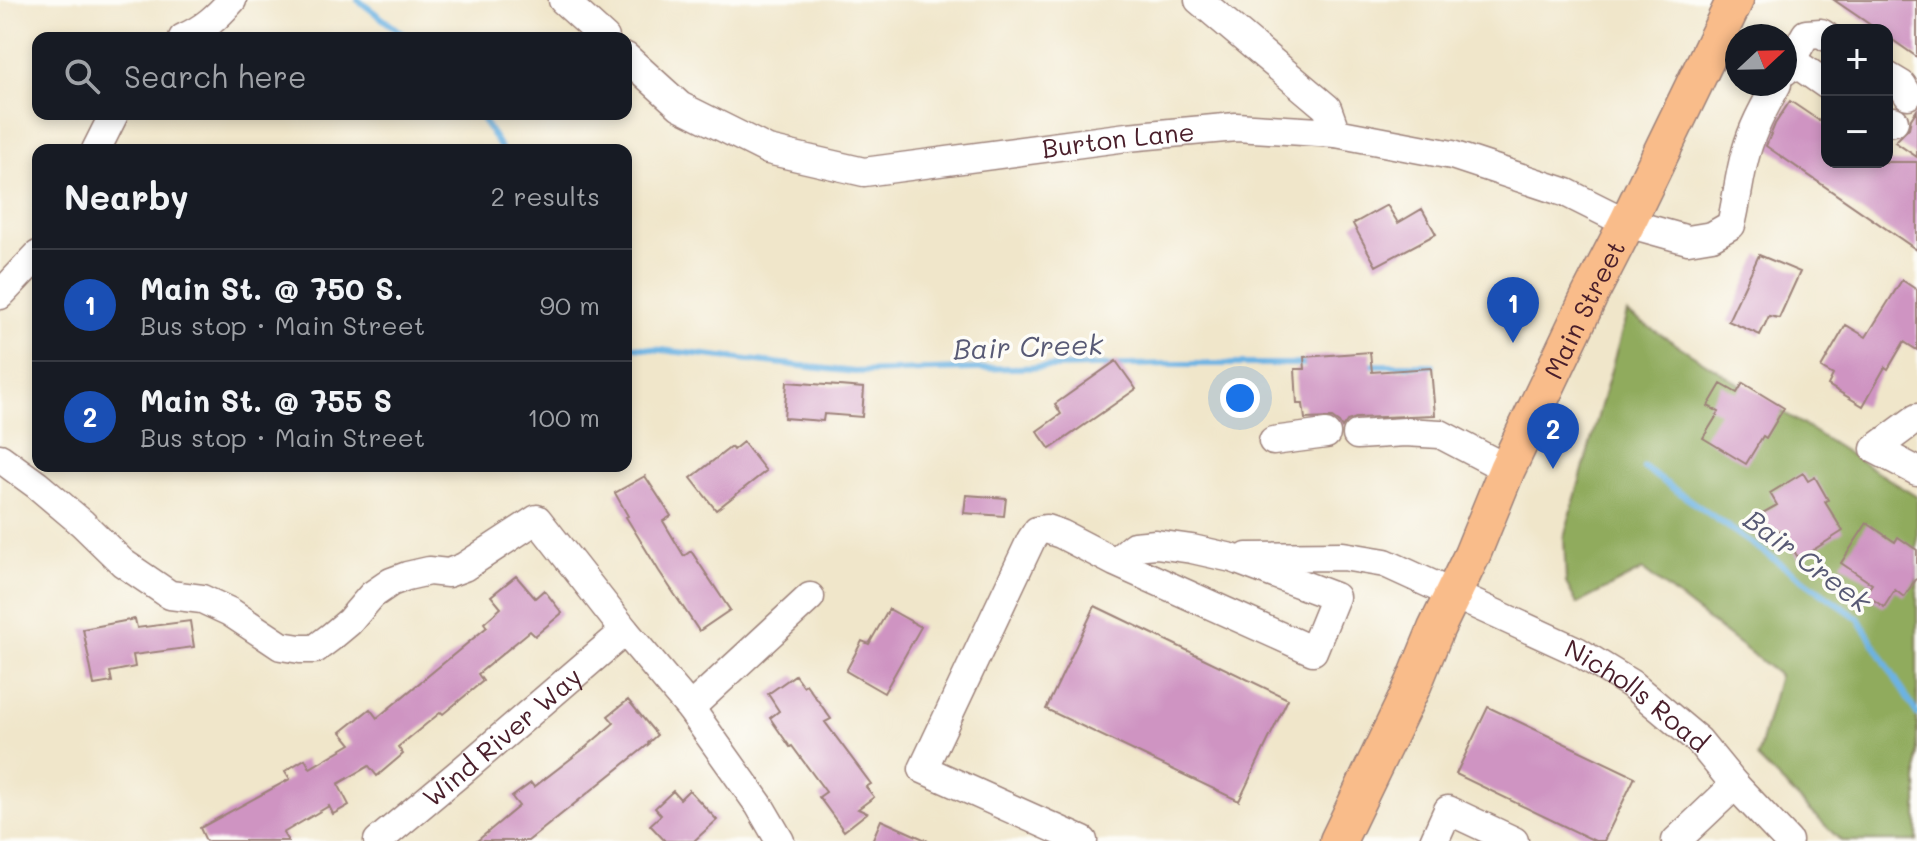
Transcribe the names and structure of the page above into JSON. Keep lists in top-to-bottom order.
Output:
{
  "streets": {
    "main road": ["Main Street"],
    "street": ["Burton Lane", "Nicholls Road", "Wind River Way"]
  },
  "crossings": [
    ["Burton Lane", "Main Street"],
    ["Main Street", "Nicholls Road"]
  ],
  "water": ["Bair Creek"],
  "north": "right",
  "page": {
    "map_buttons": ["+", "−"],
    "search": "Search here",
    "heading": ["Nearby", "2 results"],
    "list": [
      {
        "mark": "1",
        "name": "Main St. @ 750 S.",
        "note": "Bus stop · Main Street",
        "value": "90 m"
      },
      {
        "mark": "2",
        "name": "Main St. @ 755 S",
        "note": "Bus stop · Main Street",
        "value": "100 m"
      }
    ],
    "pins": ["1", "2"]
  }
}
